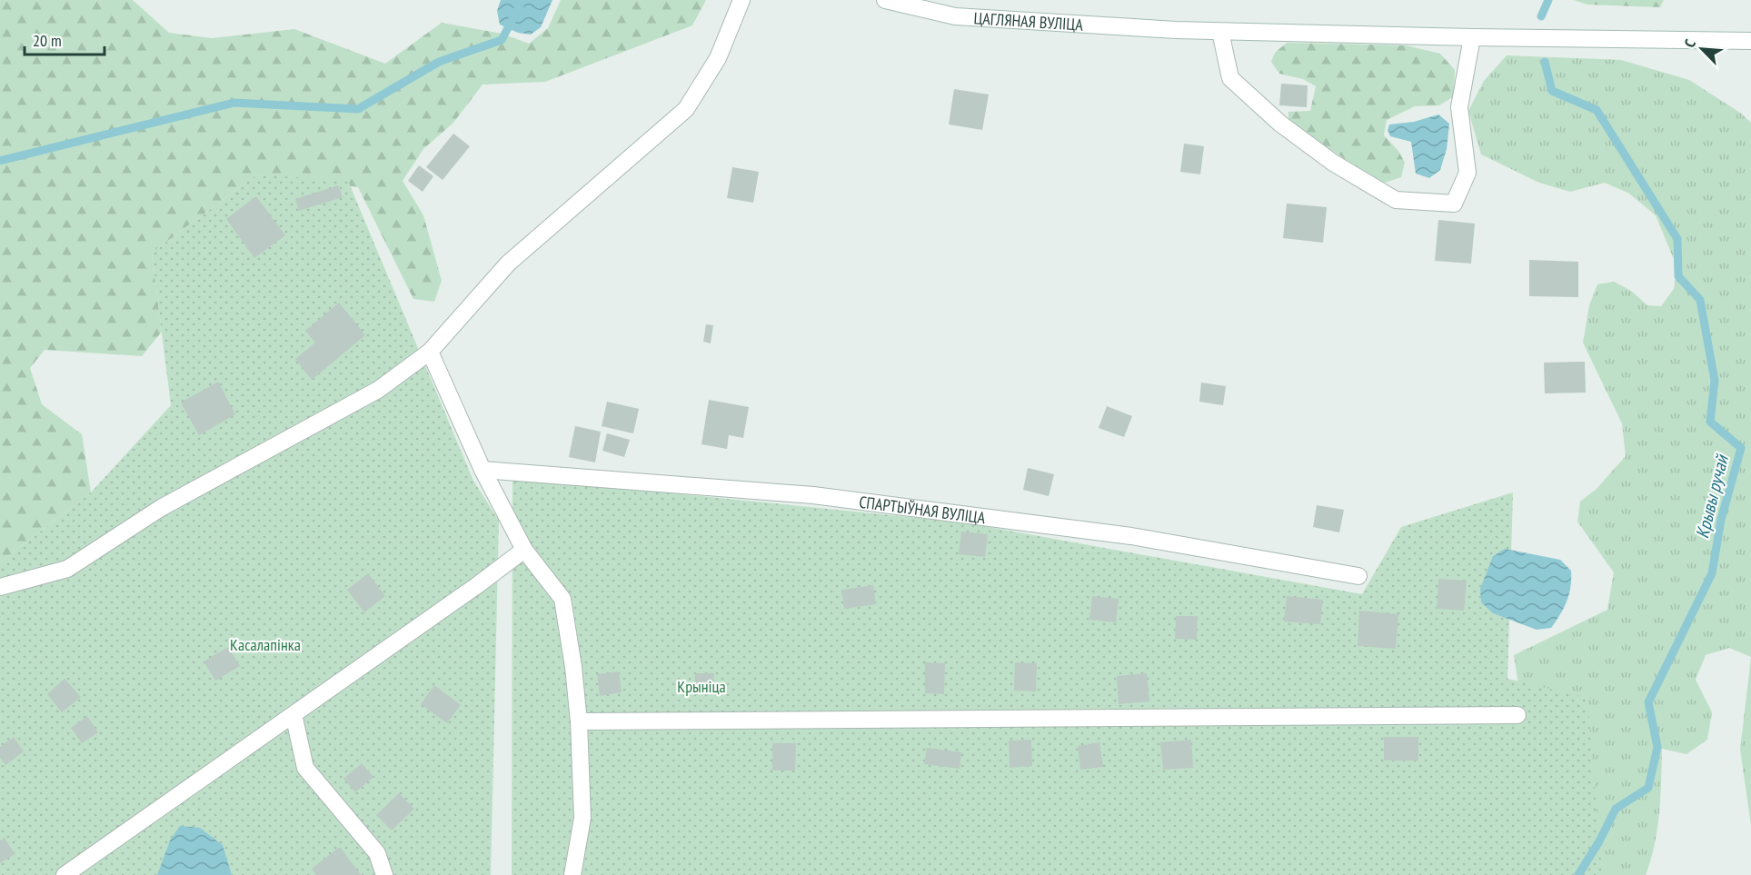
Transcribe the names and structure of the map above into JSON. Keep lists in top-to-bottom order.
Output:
{
  "streets": {
    "street": ["ЦАГЛЯНАЯ ВУЛІЦА", "СПАРТЫЎНАЯ ВУЛІЦА"]
  },
  "water": ["Крывы ручай"],
  "parks": ["Касалапінка", "Крыніца"],
  "scale_bar": "20 m",
  "north": "top left"
}
